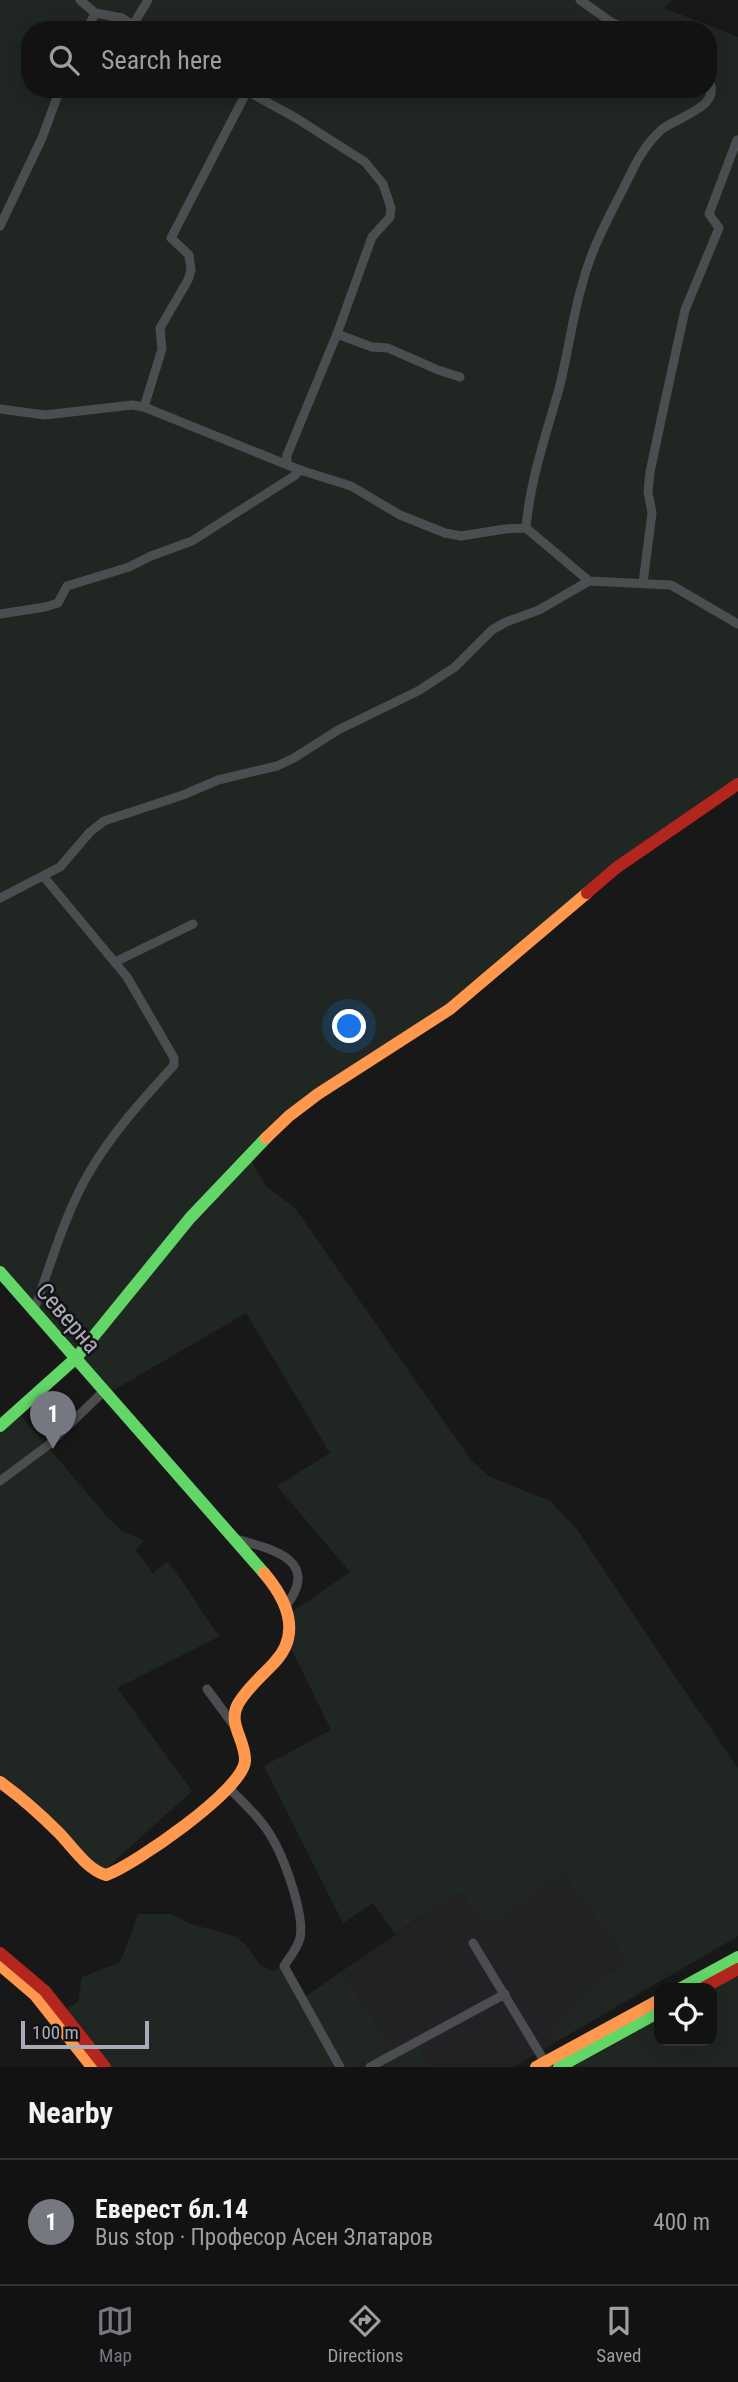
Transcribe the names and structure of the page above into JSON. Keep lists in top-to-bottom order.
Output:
{
  "streets": {
    "street": ["Северна"]
  },
  "scale_bar": "100 m",
  "page": {
    "search": "Search here",
    "pins": "1",
    "scale": "100 m",
    "heading": "Nearby",
    "list": [
      {
        "mark": "1",
        "name": "Еверест бл.14",
        "note": "Bus stop · Професор Асен Златаров",
        "value": "400 m"
      }
    ],
    "nav": ["Map", "Directions", "Saved"]
  }
}
